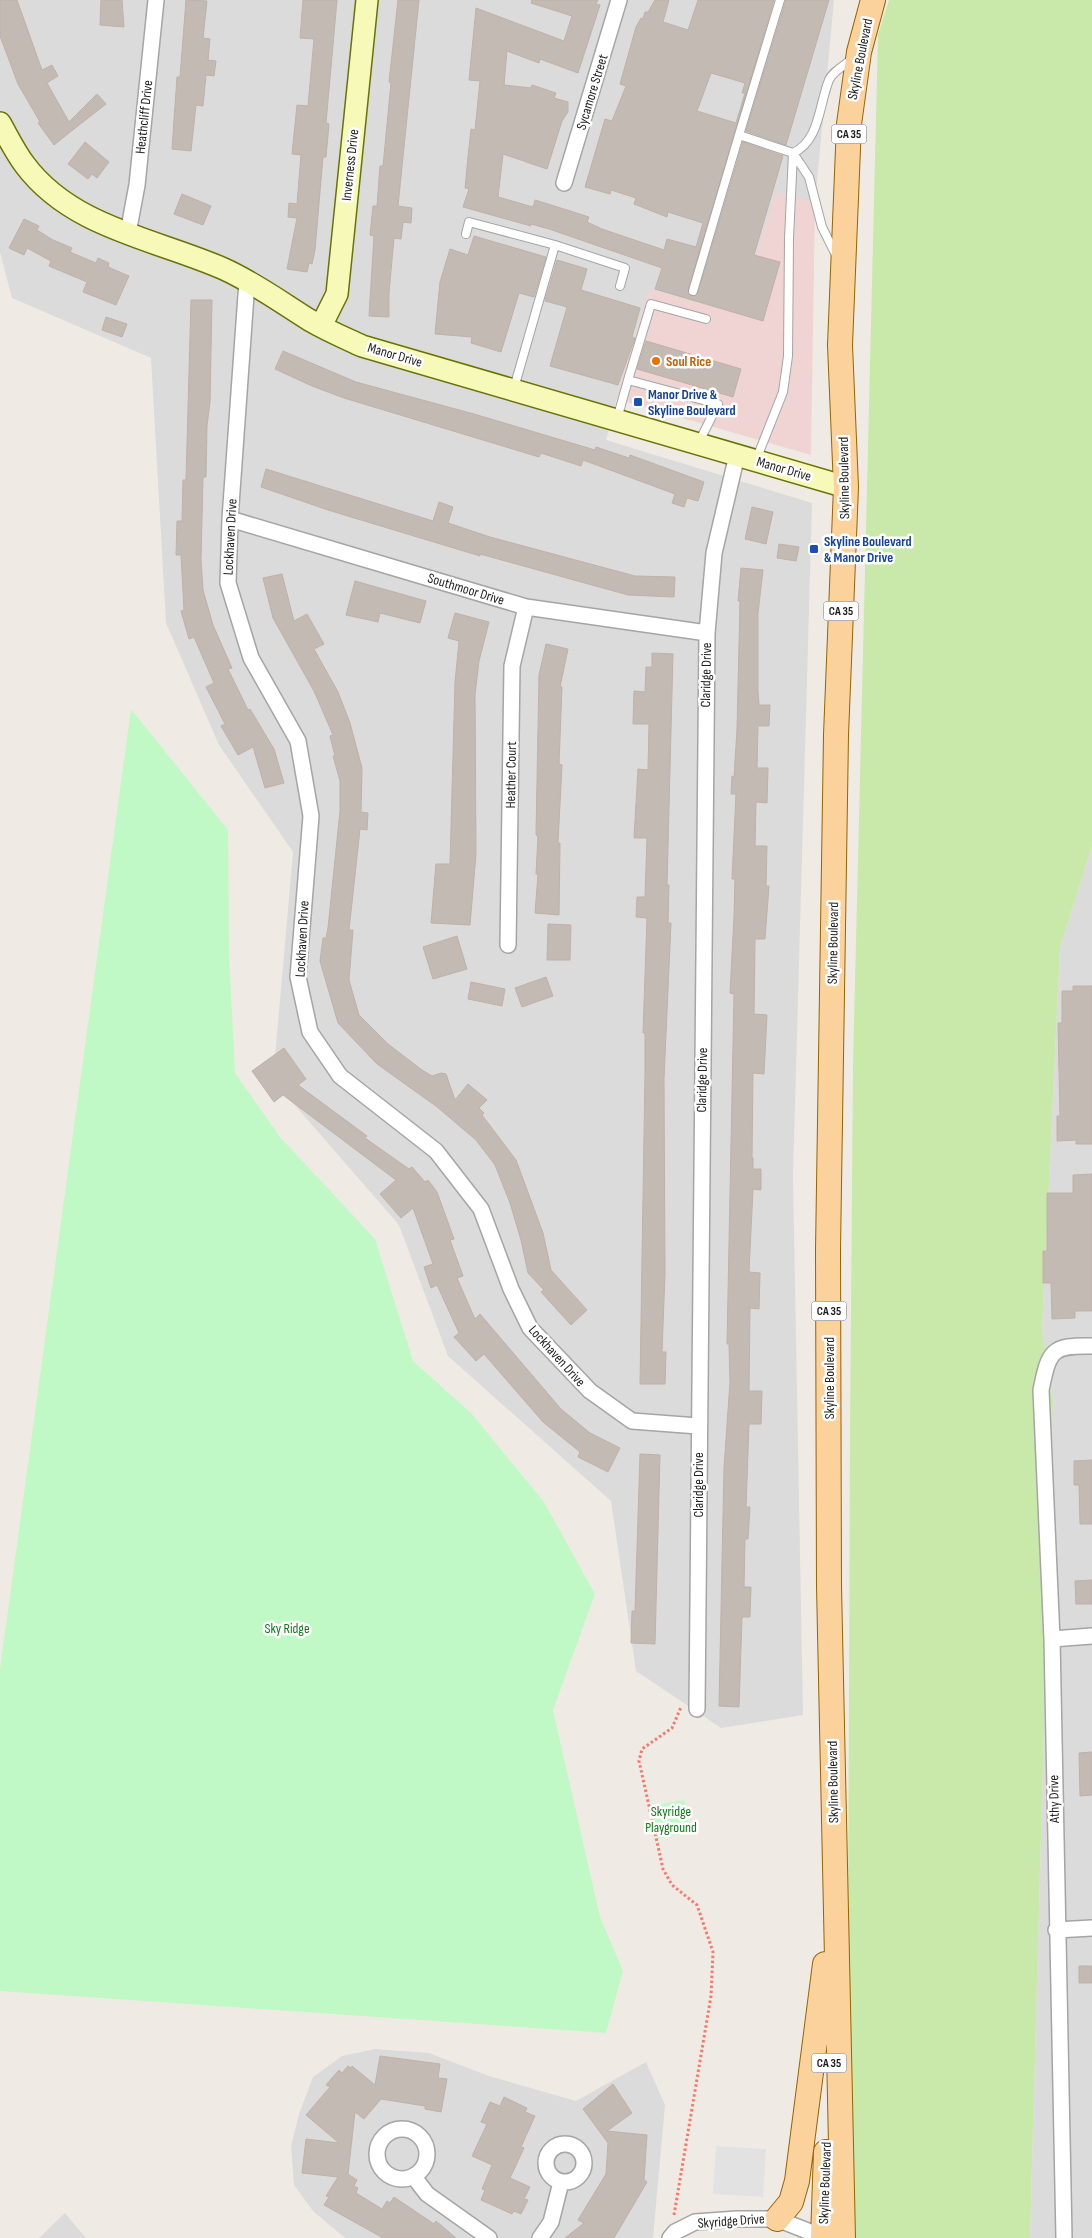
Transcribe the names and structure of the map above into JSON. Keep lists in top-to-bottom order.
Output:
{
  "streets": {
    "main road": ["Skyline Boulevard", "CA 35"],
    "street": [
      "Sycamore Street",
      "Heathcliff Drive",
      "Inverness Drive",
      "Manor Drive",
      "Lockhaven Drive",
      "Southmoor Drive",
      "Claridge Drive",
      "Heather Court",
      "Athy Drive",
      "Skyridge Drive"
    ]
  },
  "crossings": [
    ["Skyline Boulevard", "Manor Drive"],
    ["Skyline Boulevard", "Skyridge Drive"],
    ["Heathcliff Drive", "Manor Drive"],
    ["Inverness Drive", "Manor Drive"],
    ["Manor Drive", "Lockhaven Drive"],
    ["Manor Drive", "Claridge Drive"],
    ["Lockhaven Drive", "Southmoor Drive"],
    ["Lockhaven Drive", "Claridge Drive"],
    ["Southmoor Drive", "Claridge Drive"],
    ["Southmoor Drive", "Heather Court"]
  ],
  "parks": ["Sky Ridge", "Skyridge Playground"],
  "places": {
    "other": ["Soul Rice"],
    "transit": ["Manor Drive & Skyline Boulevard", "Skyline Boulevard & Manor Drive"]
  }
}
